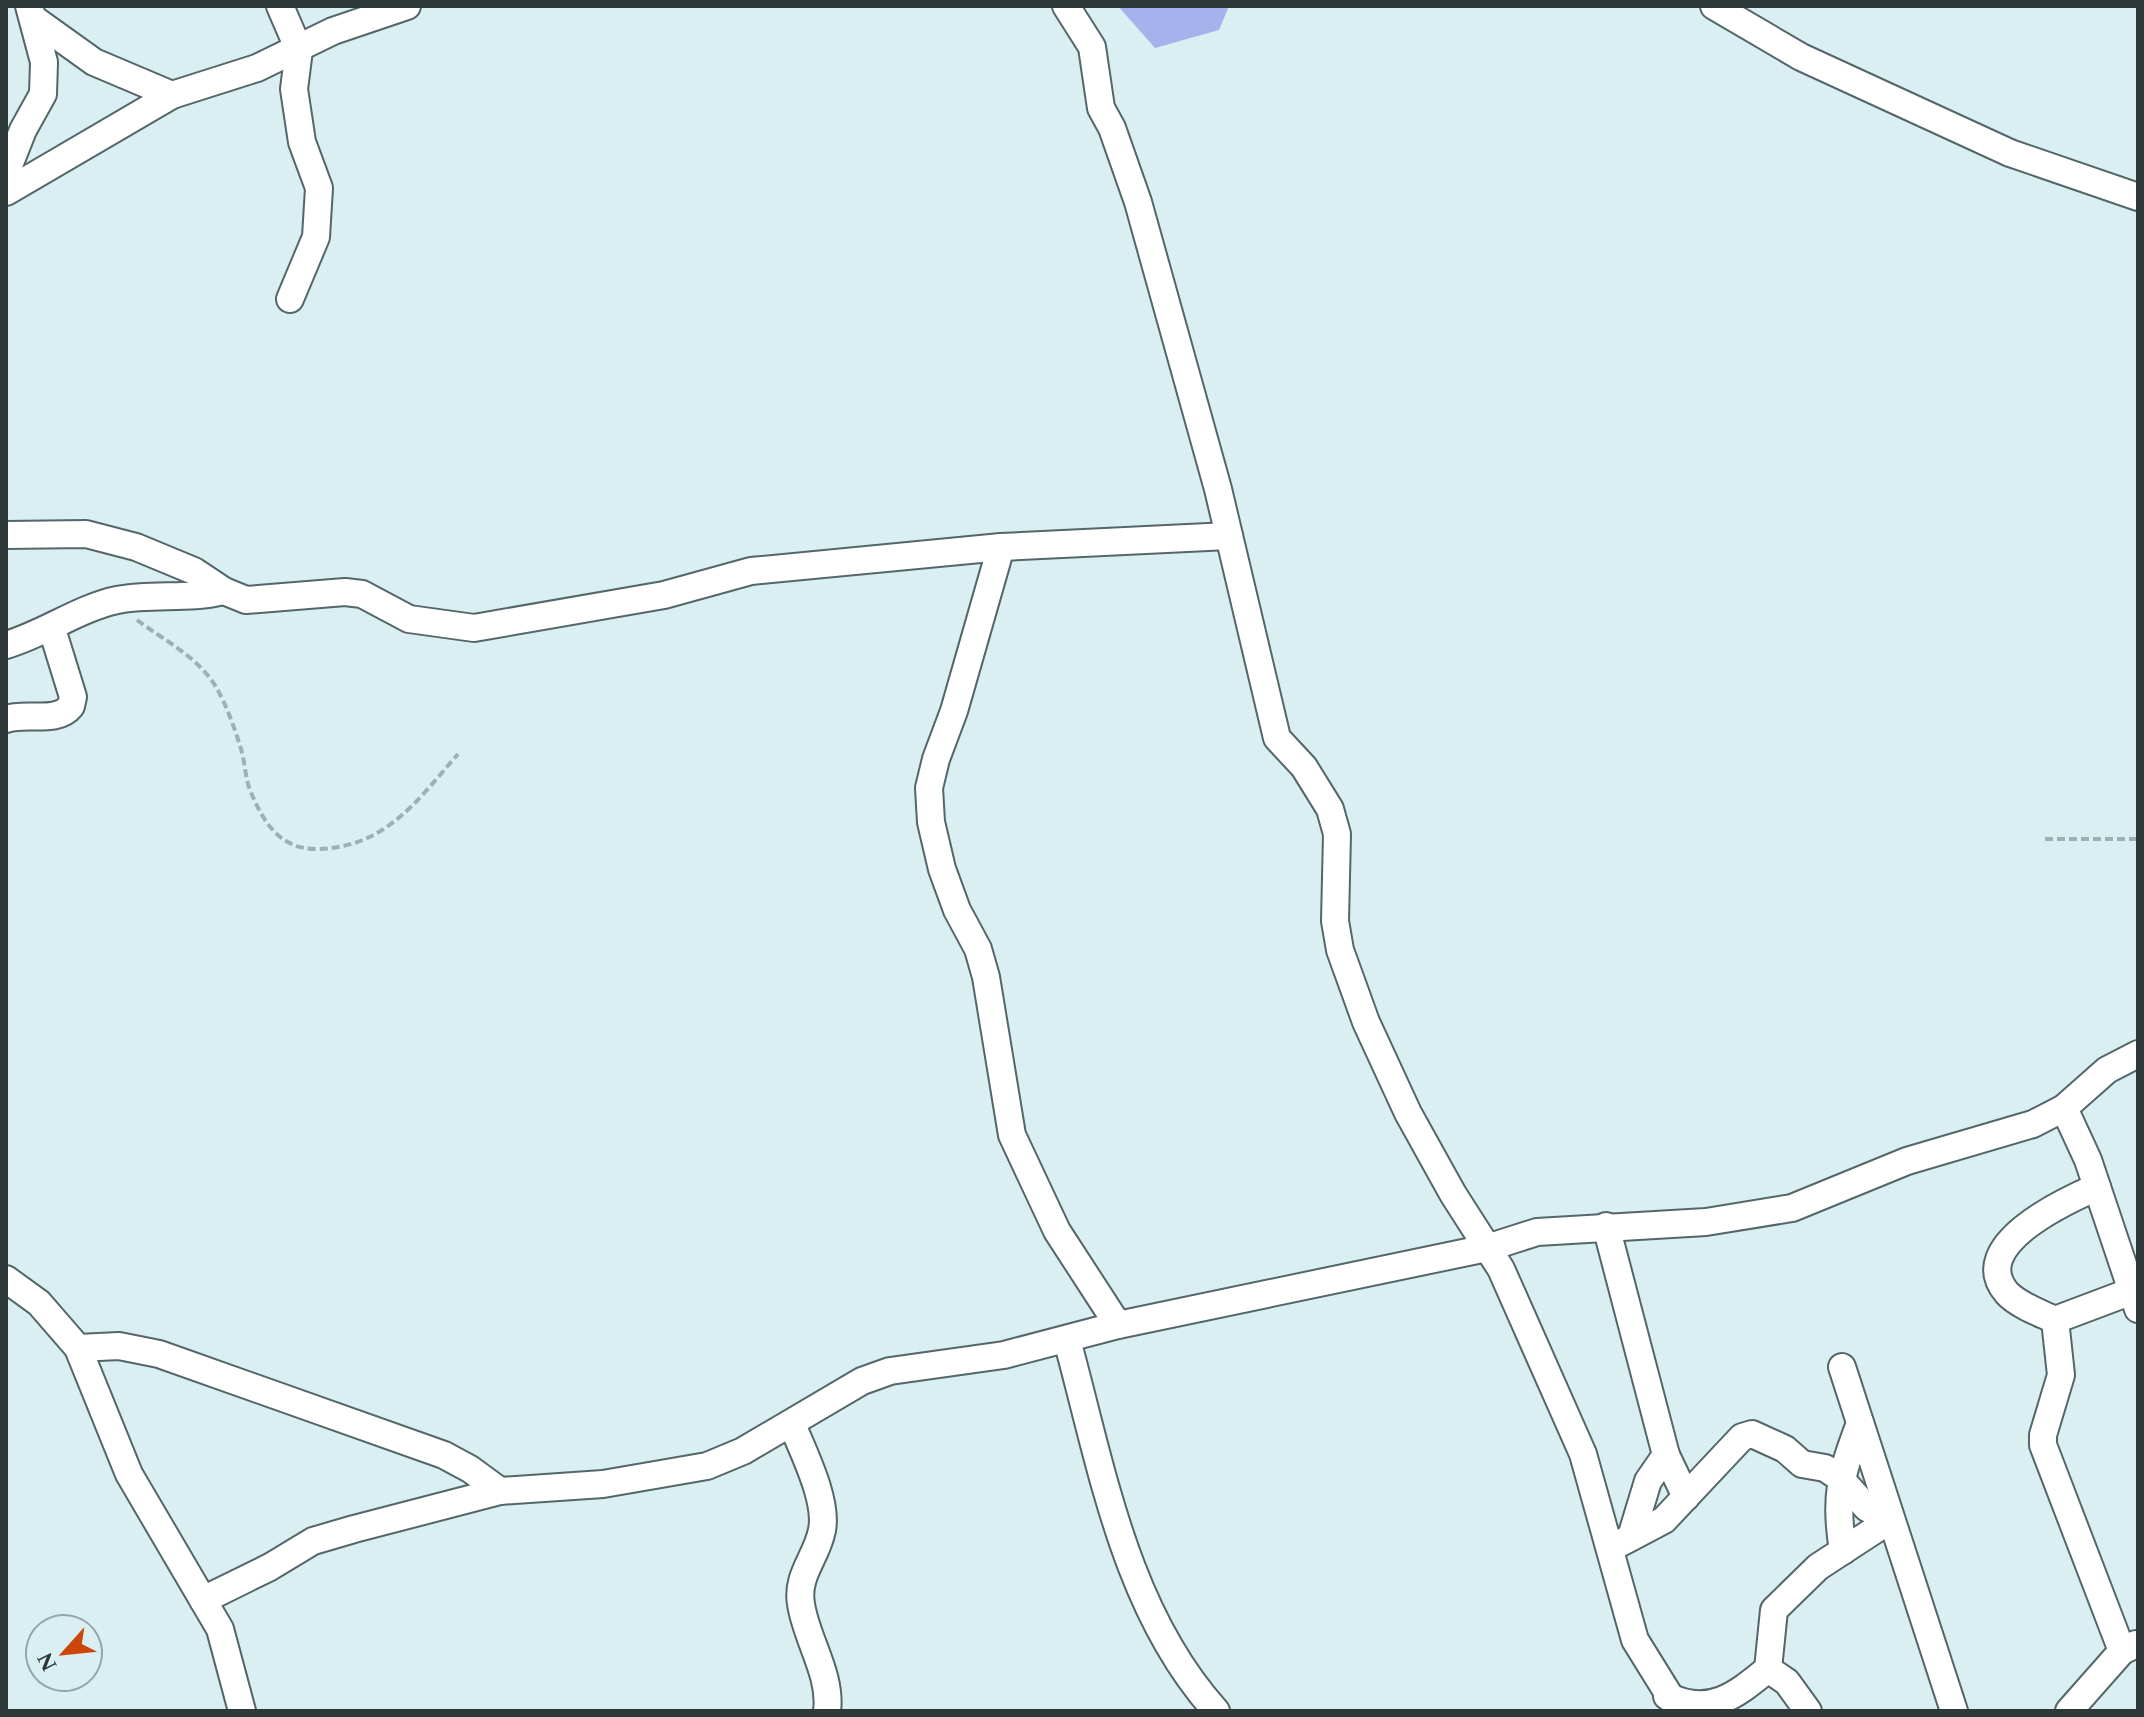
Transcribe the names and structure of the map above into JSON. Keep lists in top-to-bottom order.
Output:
{
  "north": "bottom left"
}
